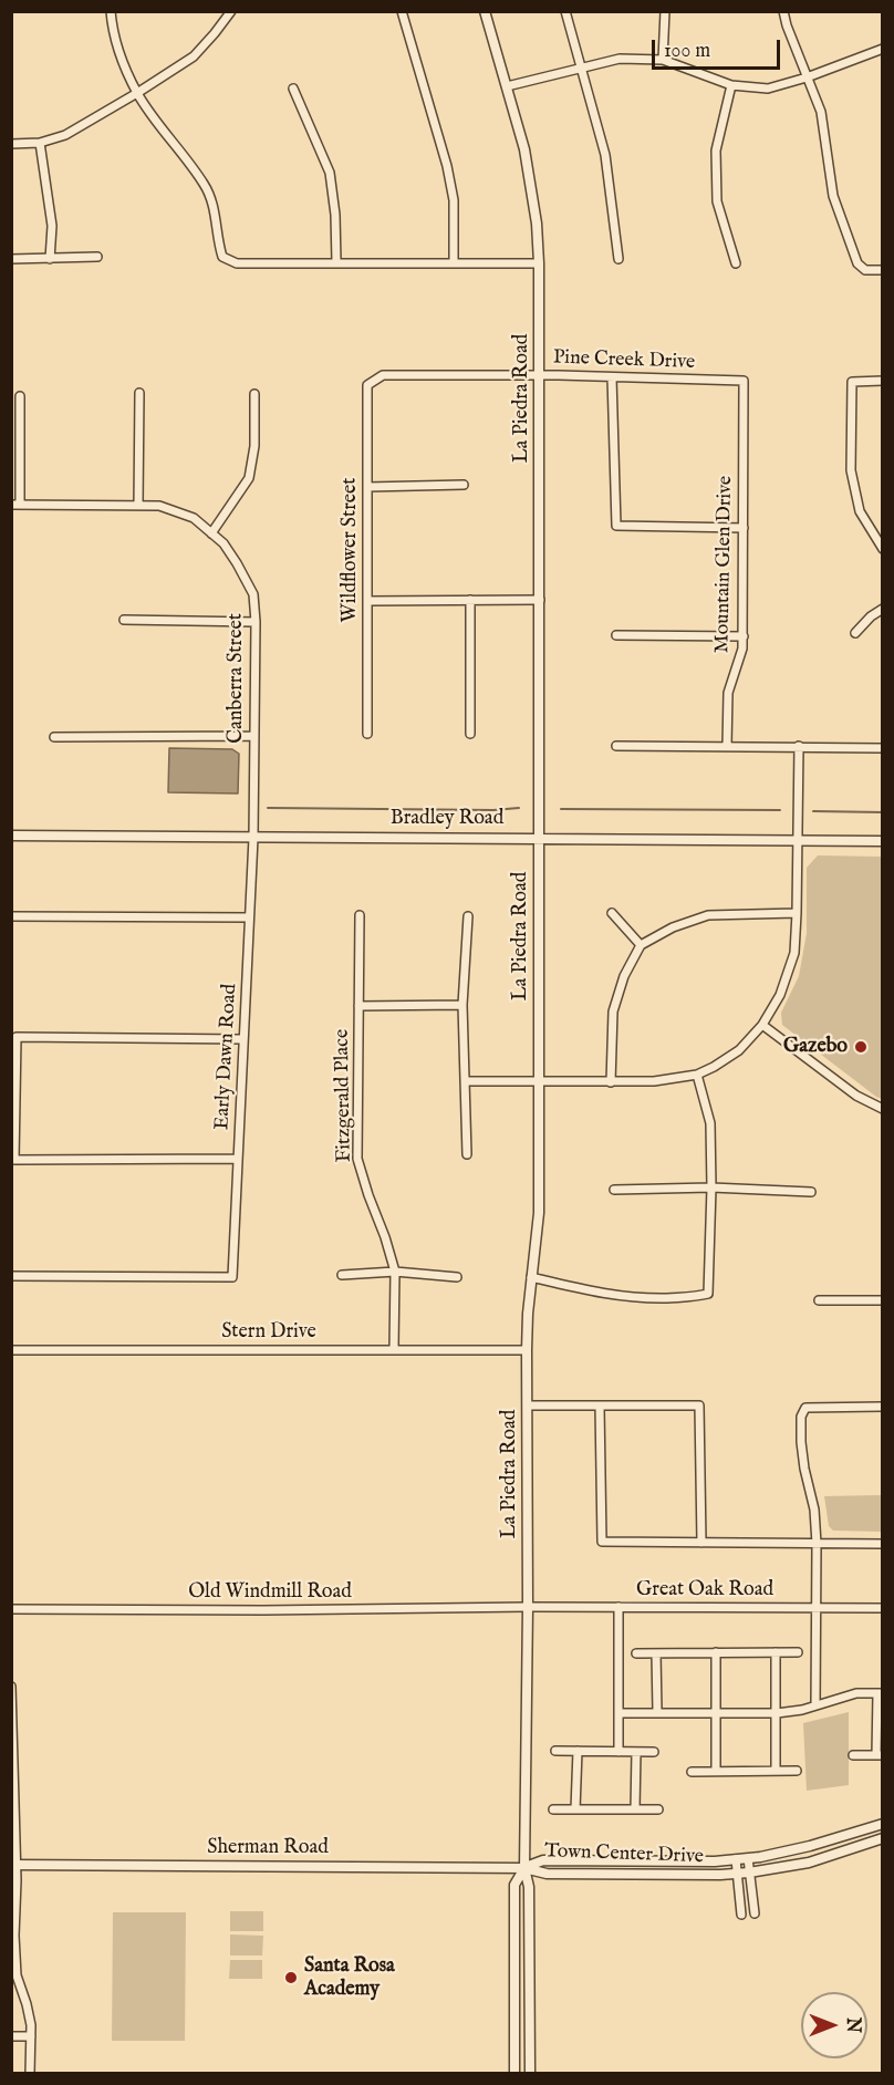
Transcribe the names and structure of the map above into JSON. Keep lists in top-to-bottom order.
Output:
{
  "streets": {
    "street": [
      "Pine Creek Drive",
      "La Piedra Road",
      "Wildflower Street",
      "Mountain Glen Drive",
      "Canberra Street",
      "Bradley Road",
      "Early Dawn Road",
      "Fitzgerald Place",
      "Stern Drive",
      "Great Oak Road",
      "Old Windmill Road",
      "Sherman Road",
      "Town Center Drive"
    ]
  },
  "crossings": [
    ["Pine Creek Drive", "La Piedra Road"],
    ["Pine Creek Drive", "Wildflower Street"],
    ["Pine Creek Drive", "Mountain Glen Drive"],
    ["La Piedra Road", "Bradley Road"],
    ["La Piedra Road", "Stern Drive"],
    ["La Piedra Road", "Great Oak Road"],
    ["La Piedra Road", "Old Windmill Road"],
    ["La Piedra Road", "Sherman Road"],
    ["La Piedra Road", "Town Center Drive"],
    ["Canberra Street", "Bradley Road"],
    ["Canberra Street", "Early Dawn Road"],
    ["Bradley Road", "Early Dawn Road"],
    ["Fitzgerald Place", "Stern Drive"],
    ["Great Oak Road", "Old Windmill Road"],
    ["Sherman Road", "Town Center Drive"]
  ],
  "places": ["Gazebo", "Santa Rosa Academy"],
  "scale_bar": "100 m",
  "north": "right"
}
